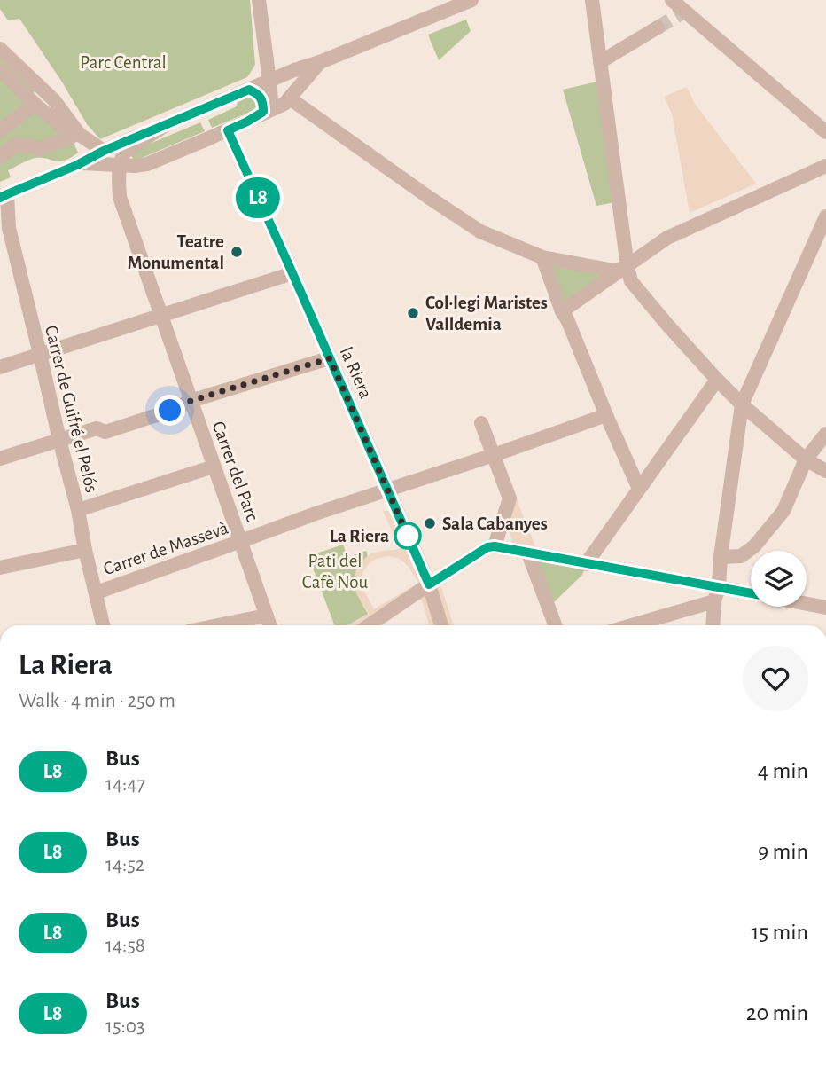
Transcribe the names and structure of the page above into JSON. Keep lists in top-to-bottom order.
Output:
{
  "streets": {
    "street": [
      "la Riera",
      "Carrer de Guifré el Pelós",
      "Carrer del Parc",
      "Carrer de Massevà"
    ]
  },
  "crossings": [
    ["la Riera", "Carrer de Massevà"],
    ["Carrer de Guifré el Pelós", "Carrer de Massevà"],
    ["Carrer del Parc", "Carrer de Massevà"]
  ],
  "parks": ["Parc Central", "Pati del Cafè Nou"],
  "places": [
    "Teatre Monumental",
    "Col·legi Maristes Valldemia",
    "Sala Cabanyes",
    "La Riera"
  ],
  "lines": ["bus line L8"],
  "page": {
    "on_map": "L8",
    "heading": ["La Riera", "Walk · 4 min · 250 m"],
    "list": [
      {
        "mark": "L8",
        "name": "Bus",
        "note": "14:47",
        "value": "4 min"
      },
      {
        "mark": "L8",
        "name": "Bus",
        "note": "14:52",
        "value": "9 min"
      },
      {
        "mark": "L8",
        "name": "Bus",
        "note": "14:58",
        "value": "15 min"
      },
      {
        "mark": "L8",
        "name": "Bus",
        "note": "15:03",
        "value": "20 min"
      }
    ]
  }
}
